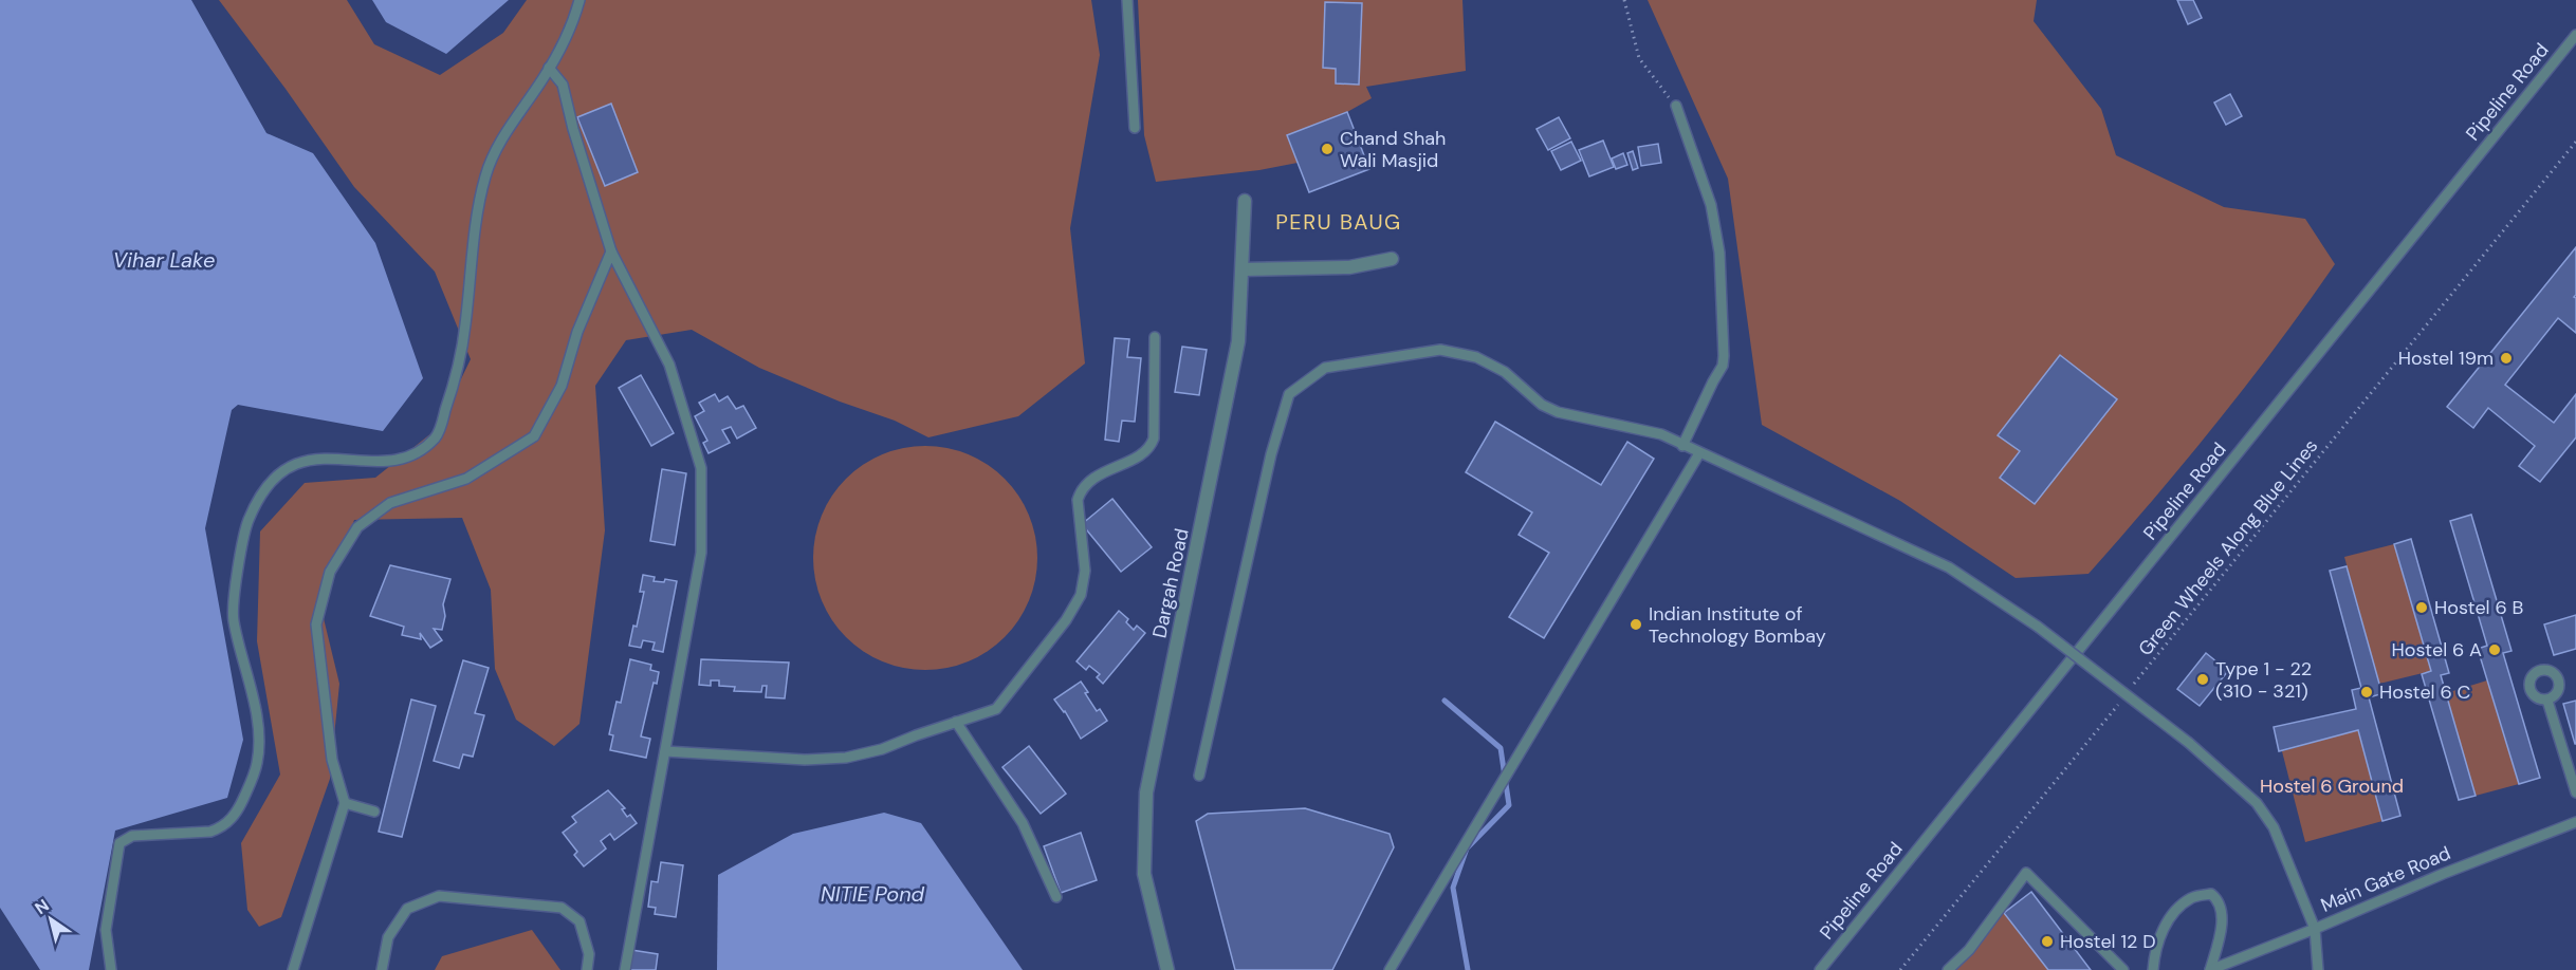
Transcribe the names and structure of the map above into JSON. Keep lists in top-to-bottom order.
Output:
{
  "streets": {
    "street": ["Dargah Road"],
    "lane": ["Pipeline Road", "Main Gate Road"],
    "path": ["Green Wheels Along Blue Lines"]
  },
  "districts": ["PERU BAUG"],
  "water": ["Vihar Lake", "NITIE Pond"],
  "parks": ["Hostel 6 Ground"],
  "places": [
    "Chand Shah Wali Masjid",
    "Hostel 19m",
    "Hostel 6 B",
    "Indian Institute of Technology Bombay",
    "Hostel 6 A",
    "Type 1 - 22 (310 - 321)",
    "Hostel 6 C",
    "Hostel 12 D"
  ],
  "north": "top left"
}
